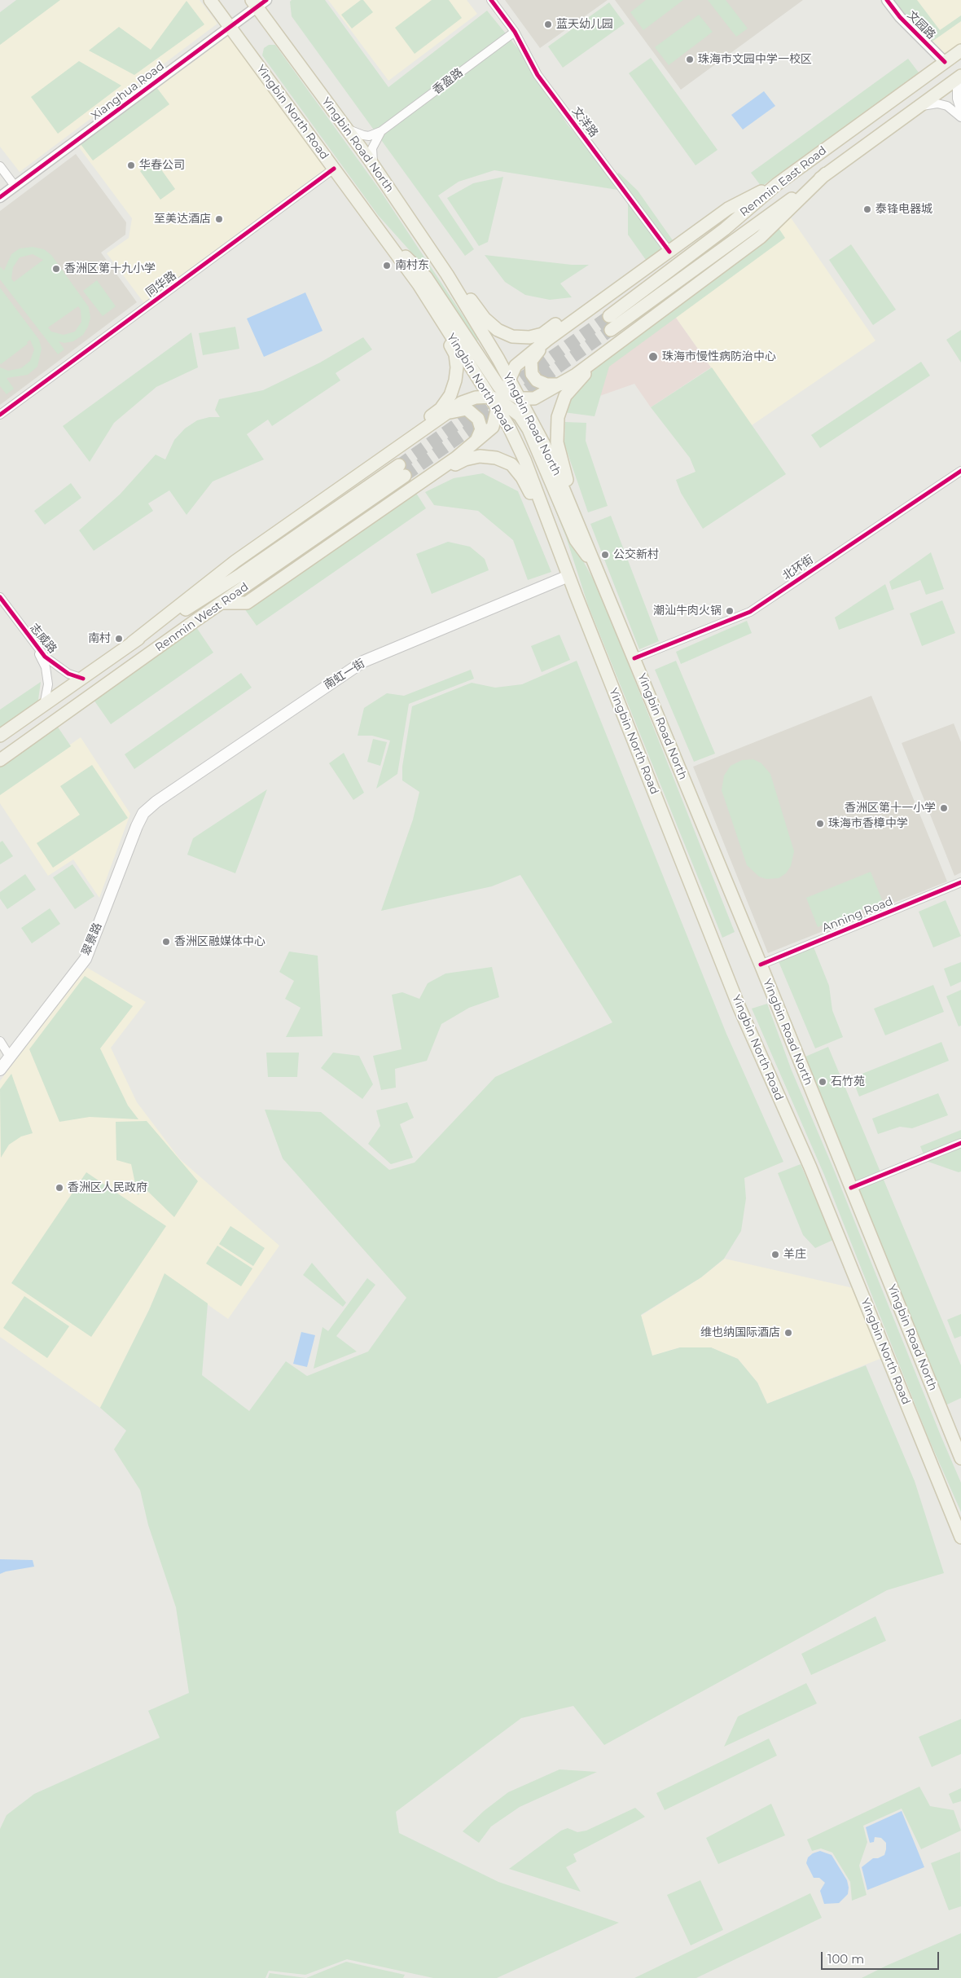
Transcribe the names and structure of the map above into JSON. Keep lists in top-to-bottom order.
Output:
{
  "streets": {
    "main road": [
      "Yingbin North Road",
      "Yingbin Road North",
      "Renmin East Road",
      "Renmin West Road",
      "南虹一街",
      "翠景路"
    ],
    "street": [
      "文园路",
      "香盈路",
      "Xianghua Road",
      "文洋路",
      "同华路",
      "北环街",
      "志威路",
      "Anning Road"
    ]
  },
  "crossings": [
    ["文园路", "Renmin East Road"],
    ["香盈路", "文洋路"],
    ["Xianghua Road", "Yingbin North Road"],
    ["Xianghua Road", "Yingbin Road North"],
    ["Yingbin North Road", "Yingbin Road North"],
    ["Yingbin North Road", "同华路"],
    ["Yingbin North Road", "南虹一街"],
    ["Yingbin Road North", "北环街"],
    ["Yingbin Road North", "Anning Road"],
    ["Renmin West Road", "志威路"],
    ["南虹一街", "翠景路"]
  ],
  "places": [
    "蓝天幼儿园",
    "珠海市文园中学一校区",
    "华春公司",
    "泰锋电器城",
    "至美达酒店",
    "南村东",
    "香洲区第十九小学",
    "珠海市慢性病防治中心",
    "公交新村",
    "潮汕牛肉火锅",
    "南村",
    "香洲区第十一小学",
    "珠海市香樟中学",
    "香洲区融媒体中心",
    "石竹苑",
    "香洲区人民政府",
    "羊庄",
    "维也纳国际酒店"
  ],
  "scale_bar": "100 m"
}
